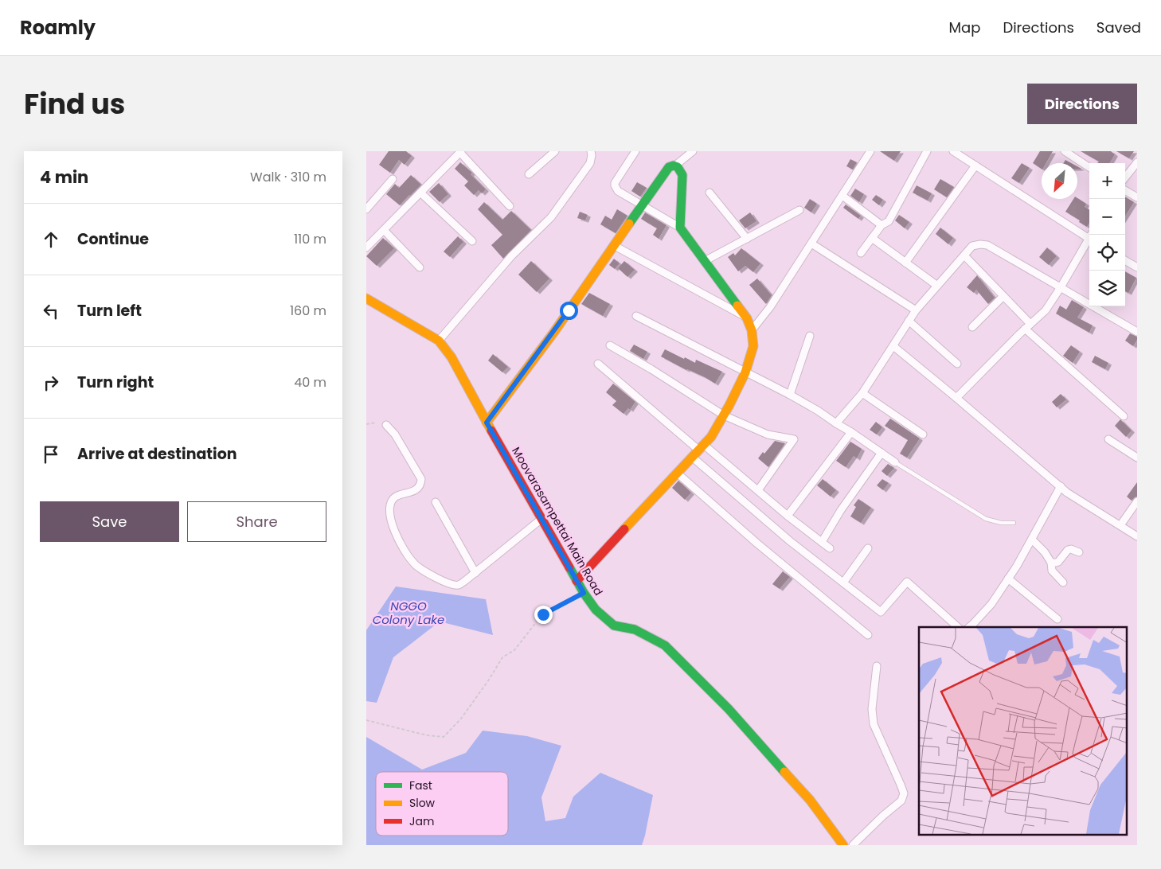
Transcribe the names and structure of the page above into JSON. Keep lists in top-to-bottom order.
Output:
{
  "streets": {
    "street": ["Moovarasampettai Main Road"]
  },
  "water": ["NGGO Colony Lake"],
  "legend": ["Fast", "Slow", "Jam"],
  "north": "bottom left",
  "page": {
    "header": "Roamly",
    "nav": ["Map", "Directions", "Saved"],
    "title": "Find us",
    "buttons": [
      "Directions",
      ["Save", "Share"]
    ],
    "heading": ["4 min", "Walk · 310 m"],
    "map_buttons": ["+", "−"],
    "list": [
      ["Continue", "110 m"],
      ["Turn left", "160 m"],
      ["Turn right", "40 m"],
      "Arrive at destination"
    ]
  }
}
